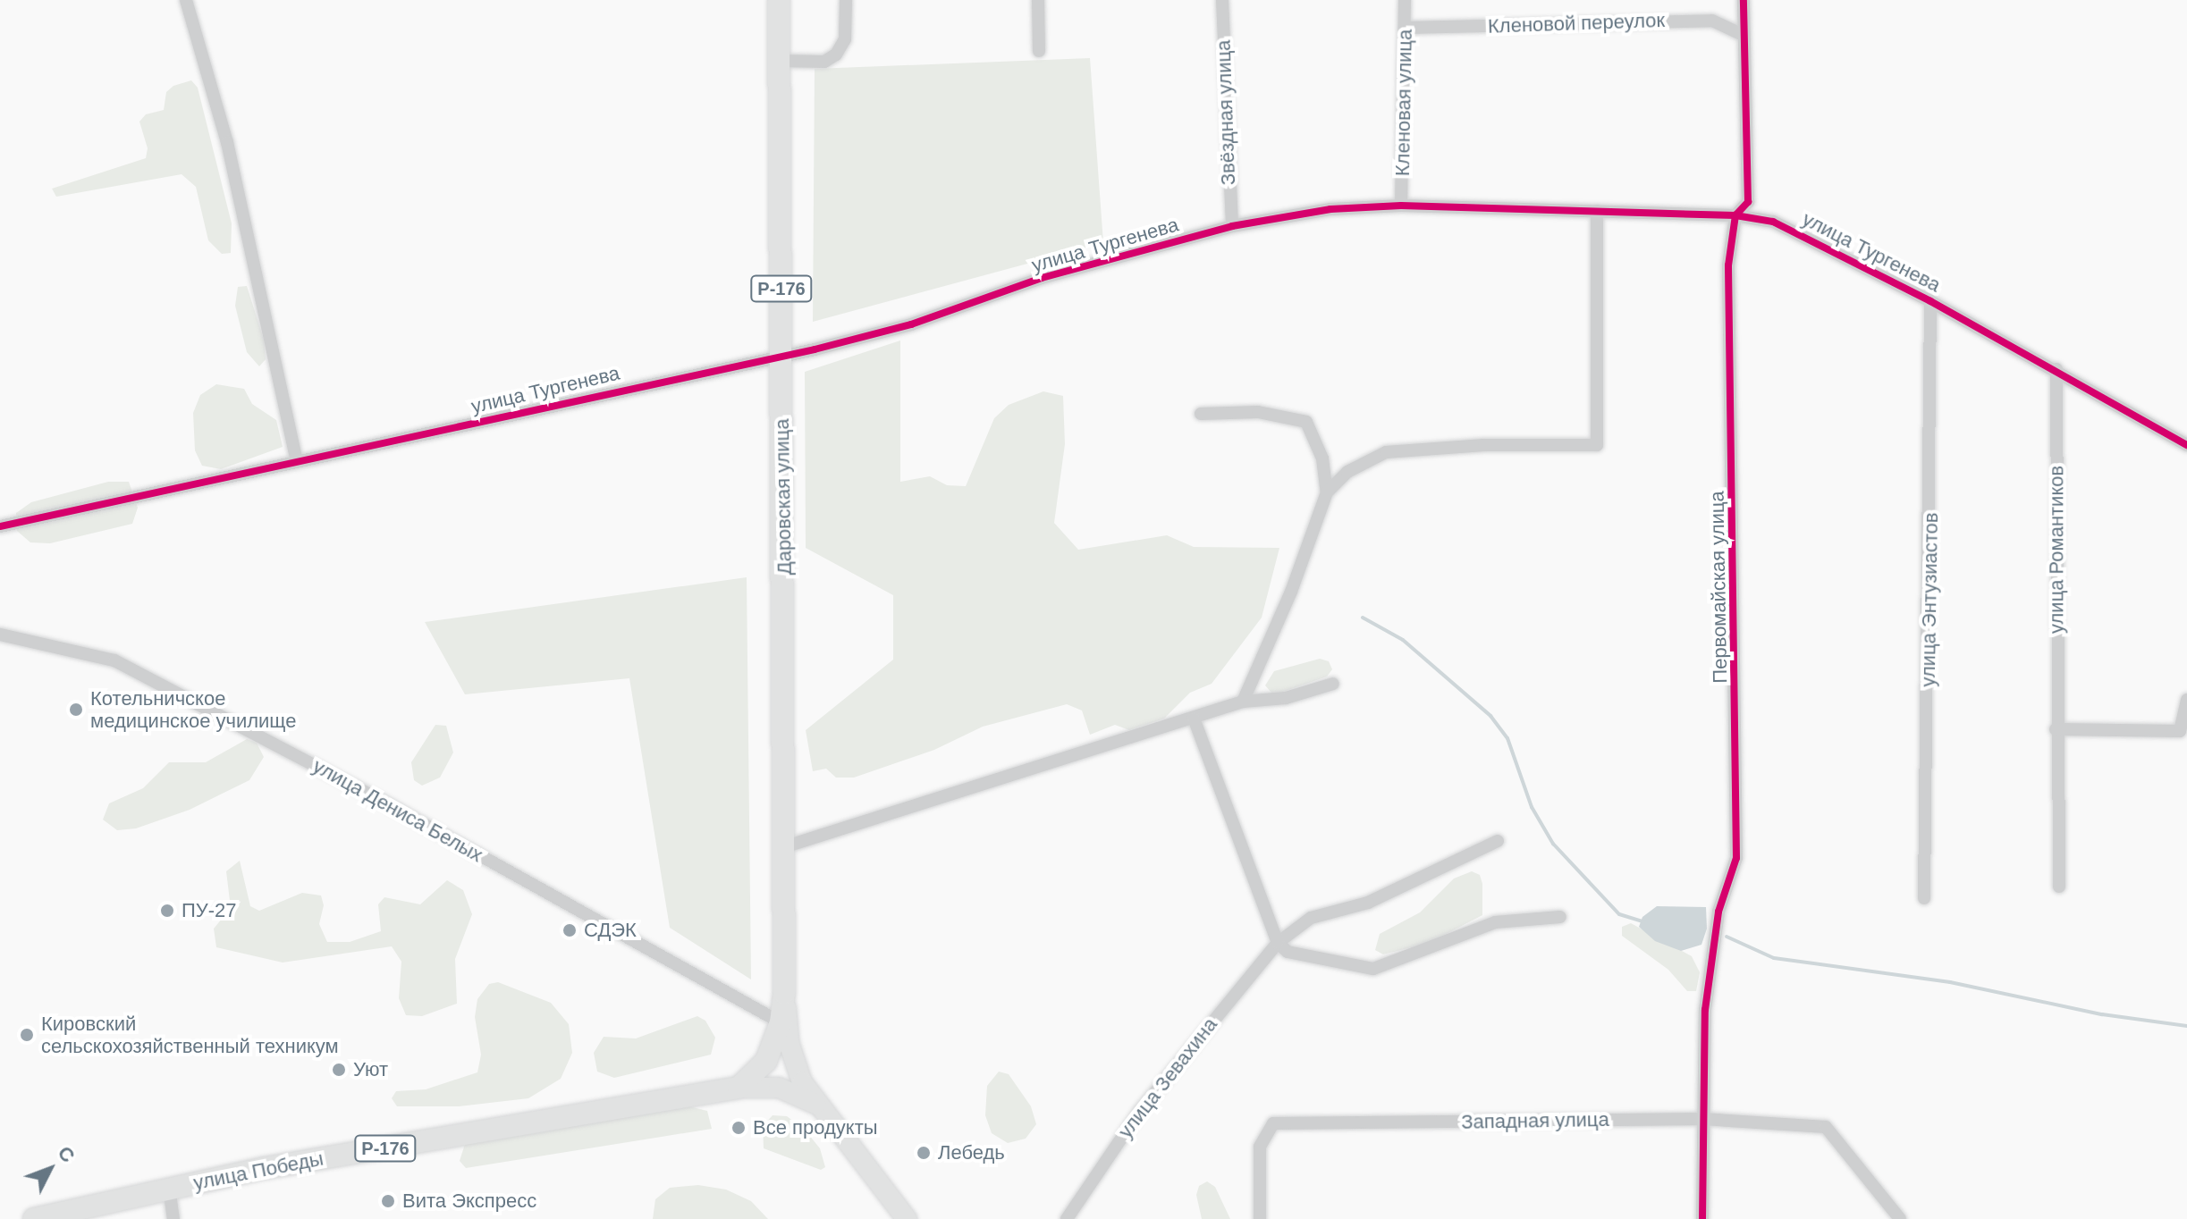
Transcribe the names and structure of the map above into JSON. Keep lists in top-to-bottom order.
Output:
{
  "streets": {
    "highway": ["Р-176", "Даровская улица", "улица Победы"],
    "street": [
      "Кленовой переулок",
      "Кленовая улица",
      "Звёздная улица",
      "улица Тургенева",
      "улица Романтиков",
      "Первомайская улица",
      "улица Энтузиастов",
      "улица Дениса Белых",
      "улица Зевахина",
      "Западная улица"
    ]
  },
  "crossings": [
    ["Кленовой переулок", "Кленовая улица"],
    ["Кленовой переулок", "Первомайская улица"],
    ["Кленовая улица", "улица Тургенева"],
    ["Звёздная улица", "улица Тургенева"],
    ["улица Тургенева", "Даровская улица"],
    ["улица Тургенева", "улица Романтиков"],
    ["улица Тургенева", "Первомайская улица"],
    ["улица Тургенева", "улица Энтузиастов"],
    ["Даровская улица", "улица Дениса Белых"],
    ["Даровская улица", "улица Победы"],
    ["Первомайская улица", "Западная улица"]
  ],
  "places": [
    "Котельничское медицинское училище",
    "ПУ-27",
    "СДЭК",
    "Кировский сельскохозяйственный техникум",
    "Уют",
    "Все продукты",
    "Лебедь",
    "Вита Экспресс"
  ],
  "north": "top right"
}
